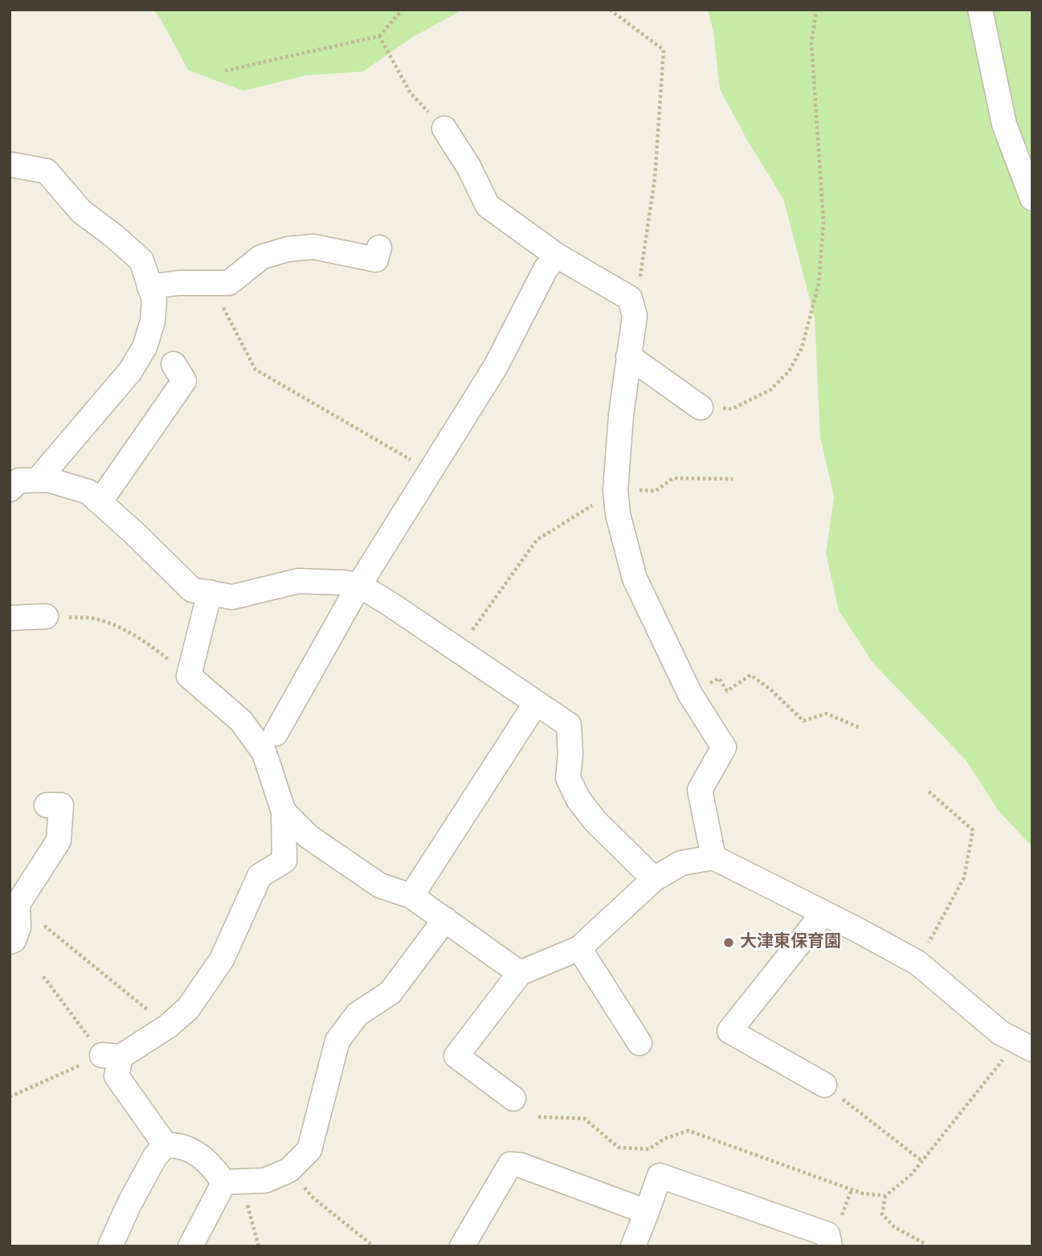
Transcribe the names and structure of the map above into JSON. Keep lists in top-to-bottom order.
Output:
{
  "places": ["大津東保育園"]
}
